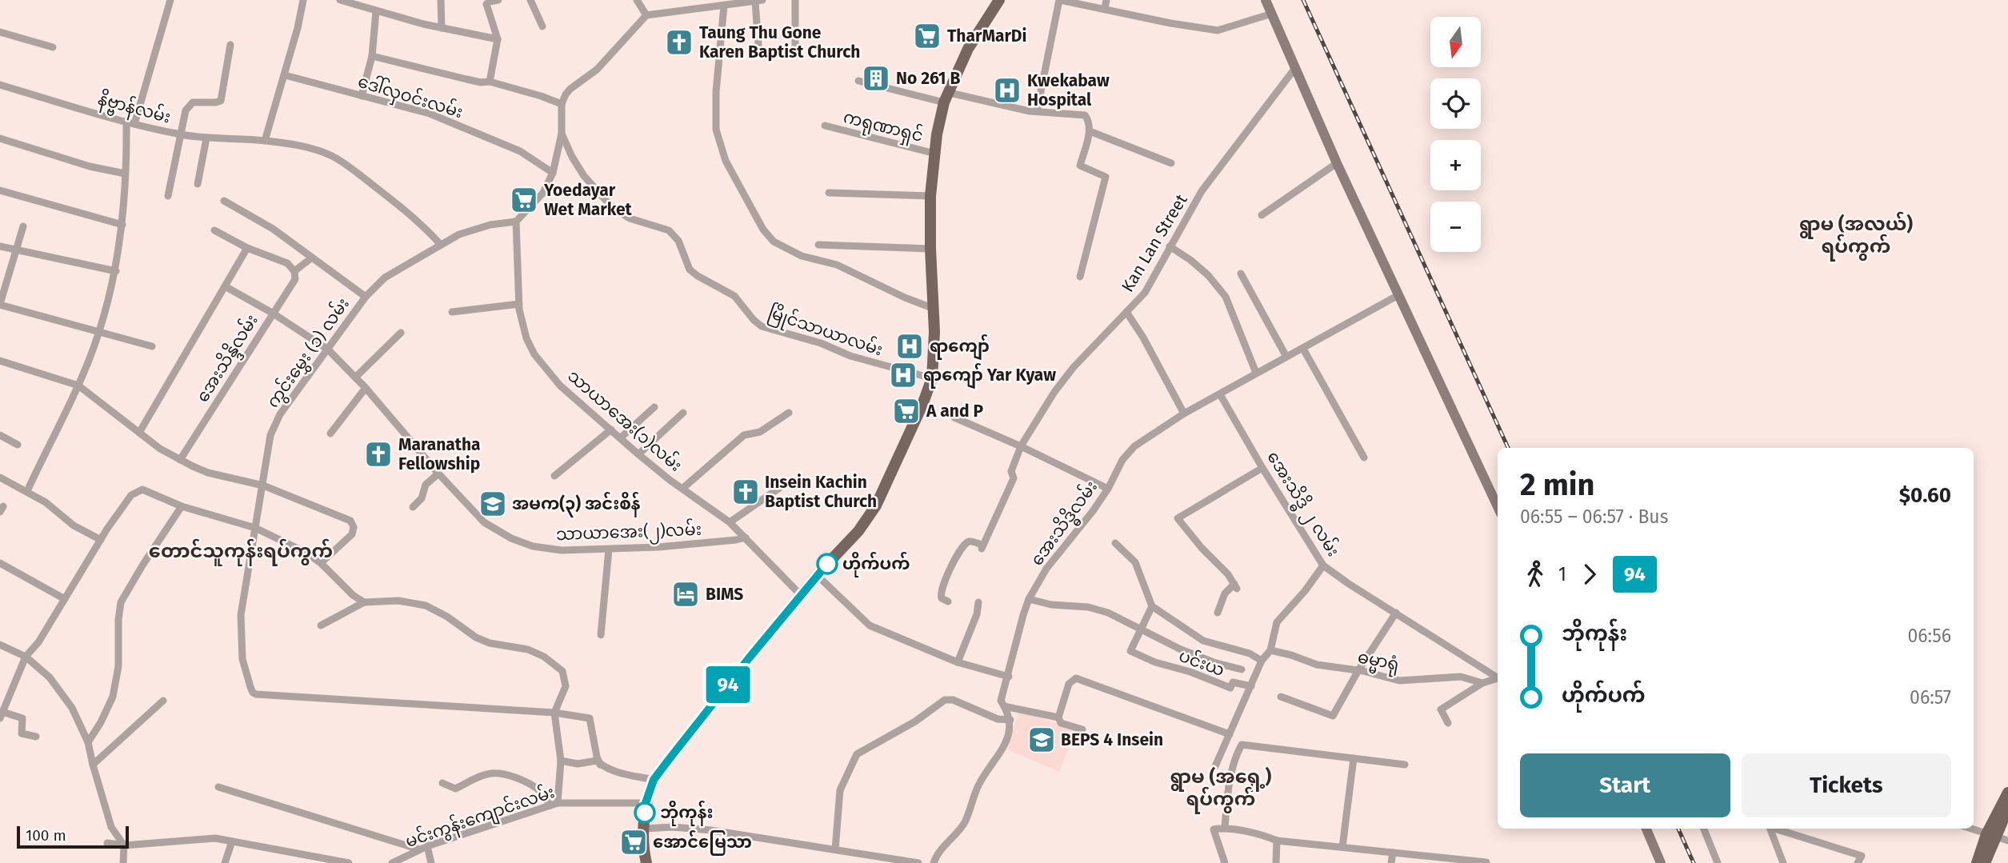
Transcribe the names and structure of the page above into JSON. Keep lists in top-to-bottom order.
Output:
{
  "streets": {
    "street": [
      "ဒေါ်လှဝင်းလမ်း",
      "နိဗ္ဗာန်လမ်း",
      "ကရုဏာရှင်",
      "Kan Lan Street",
      "မြိုင်သာယာလမ်း",
      "ကွင်းမွှေး (၁) လမ်း",
      "အေးသိန္ဒိလမ်း",
      "သာယာအေး(၁)လမ်း",
      "အေးသိဒ္ဓိ ၂ လမ်း",
      "အေးသိဒ္ဓိလမ်း",
      "သာယာအေး(၂)လမ်း",
      "ဓမ္မာရုံ",
      "ပင်းယ",
      "မင်းကွန်းကျောင်းလမ်း"
    ]
  },
  "crossings": [
    ["နိဗ္ဗာန်လမ်း", "ကွင်းမွှေး (၁) လမ်း"],
    ["ကွင်းမွှေး (၁) လမ်း", "သာယာအေး(၁)လမ်း"],
    ["ကွင်းမွှေး (၁) လမ်း", "သာယာအေး(၂)လမ်း"],
    ["အေးသိန္ဒိလမ်း", "သာယာအေး(၂)လမ်း"],
    ["သာယာအေး(၁)လမ်း", "သာယာအေး(၂)လမ်း"],
    ["အေးသိဒ္ဓိ ၂ လမ်း", "အေးသိဒ္ဓိလမ်း"]
  ],
  "districts": ["ရွာမ (အလယ်) ရပ်ကွက်", "တောင်သူကုန်းရပ်ကွက်", "ရွာမ (အရှေ့) ရပ်ကွက်"],
  "places": {
    "supermarket": [
      "TharMarDi",
      "Yoedayar Wet Market",
      "A and P",
      "အောင်မြေသာ"
    ],
    "church": ["Taung Thu Gone Karen Baptist Church", "Maranatha Fellowship", "Insein Kachin Baptist Church"],
    "building": ["No 261 B"],
    "hospital": ["Kwekabaw Hospital", "ရာကျော်", "ရာကျော် Yar Kyaw"],
    "school or university": ["အမက(၃) အင်းစိန်", "BEPS 4 Insein"],
    "other": ["ဟိုက်ပက်", "ဘိုကုန်း"],
    "hotel": ["BIMS"]
  },
  "lines": ["bus line 94"],
  "scale_bar": "100 m",
  "north": "bottom",
  "page": {
    "on_map": "94",
    "map_buttons": ["+", "−"],
    "heading": ["2 min", "06:55 – 06:57 · Bus", "$0.60"],
    "legs": ["1", "94"],
    "list": [
      {
        "name": "ဘိုကုန်း",
        "value": "06:56"
      },
      {
        "name": "ဟိုက်ပက်",
        "value": "06:57"
      }
    ],
    "buttons": ["Start", "Tickets"],
    "scale": "100 m"
  }
}
